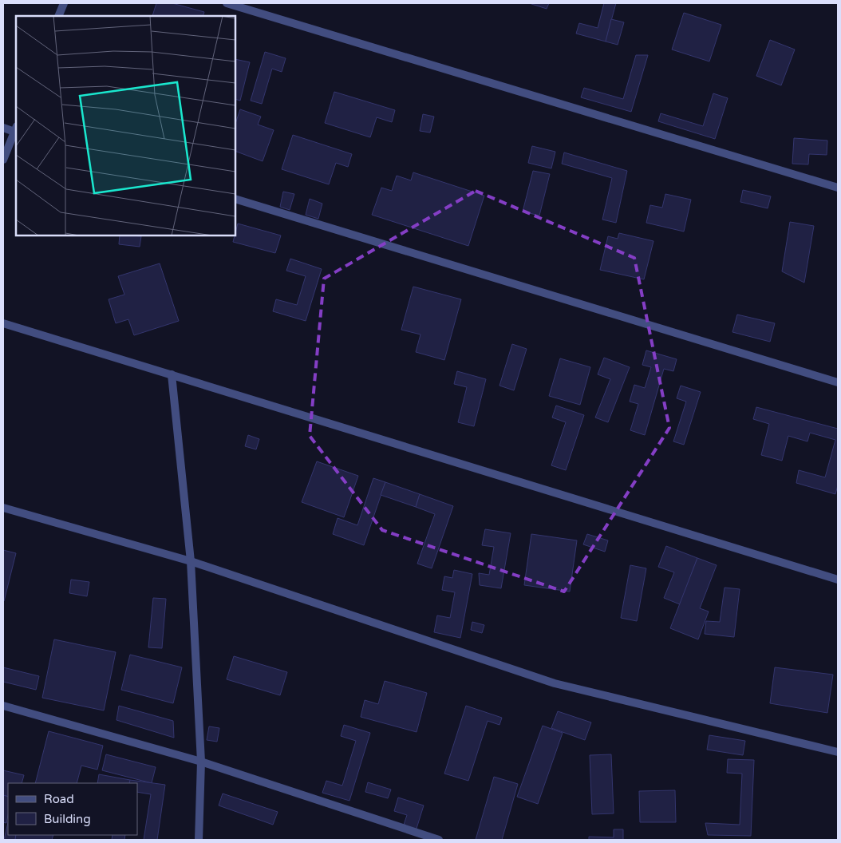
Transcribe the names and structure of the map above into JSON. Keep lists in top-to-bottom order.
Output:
{
  "legend": ["Road", "Building"]
}
